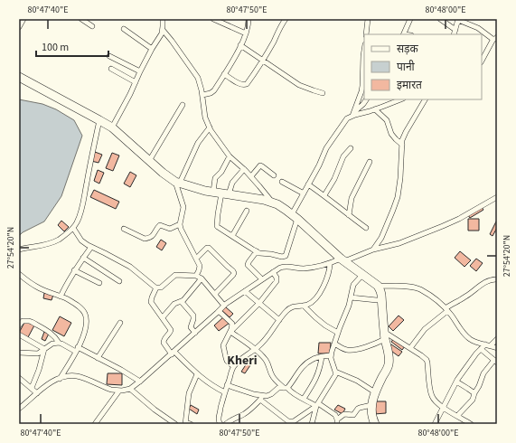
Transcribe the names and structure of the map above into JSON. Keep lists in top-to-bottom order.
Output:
{
  "districts": ["Kheri"],
  "legend": ["सड़क", "पानी", "इमारत"],
  "scale_bar": "100 m",
  "coordinates": [
    "80°47'40\"E",
    "80°47'50\"E",
    "80°48'00\"E",
    "27°54'20\"N"
  ]
}
